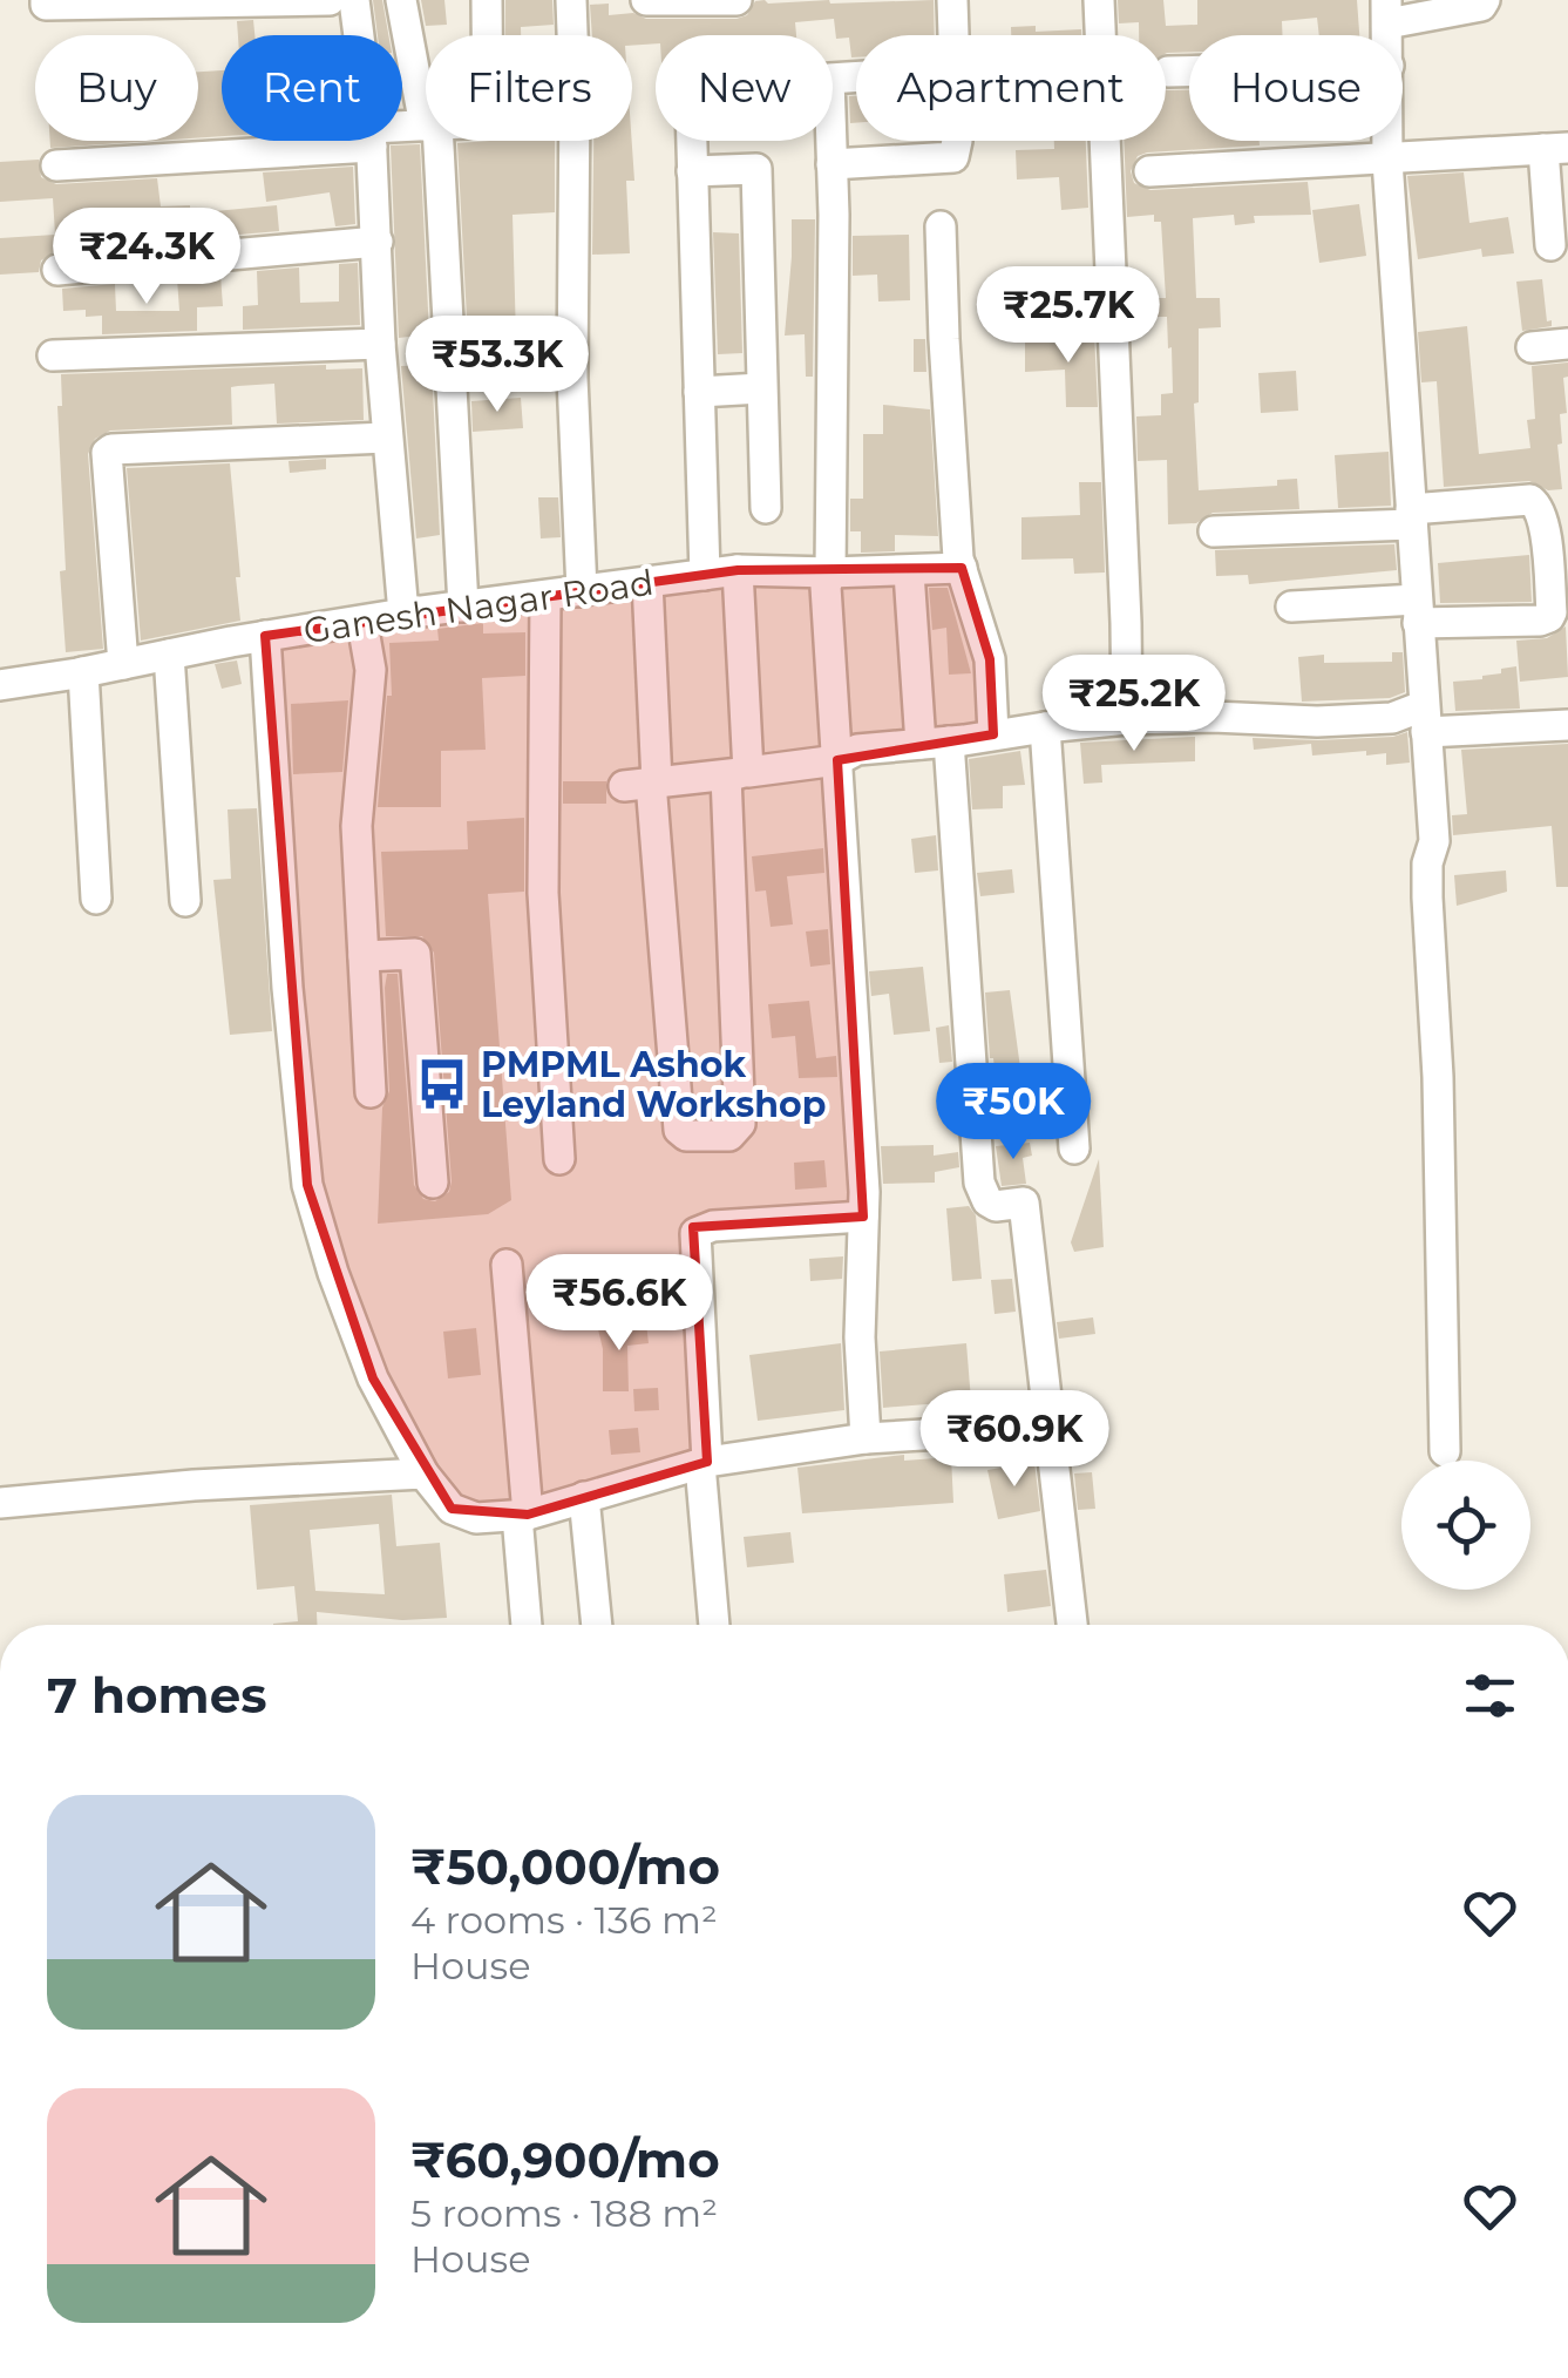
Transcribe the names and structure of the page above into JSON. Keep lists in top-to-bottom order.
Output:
{
  "streets": {
    "street": ["Ganesh Nagar Road"]
  },
  "places": {
    "bus stop": ["PMPML Ashok Leyland Workshop"]
  },
  "page": {
    "chip": [
      "Buy",
      "Rent",
      "Filters",
      "New",
      "Apartment",
      "House"
    ],
    "price": [
      "₹24.3K",
      "₹25.7K",
      "₹53.3K",
      "₹25.2K",
      "₹50K",
      "₹56.6K",
      "₹60.9K"
    ],
    "heading": "7 homes",
    "list": [
      {
        "name": "₹50,000/mo",
        "note": "4 rooms · 136 m² · House"
      },
      {
        "name": "₹60,900/mo",
        "note": "5 rooms · 188 m² · House"
      }
    ]
  }
}
